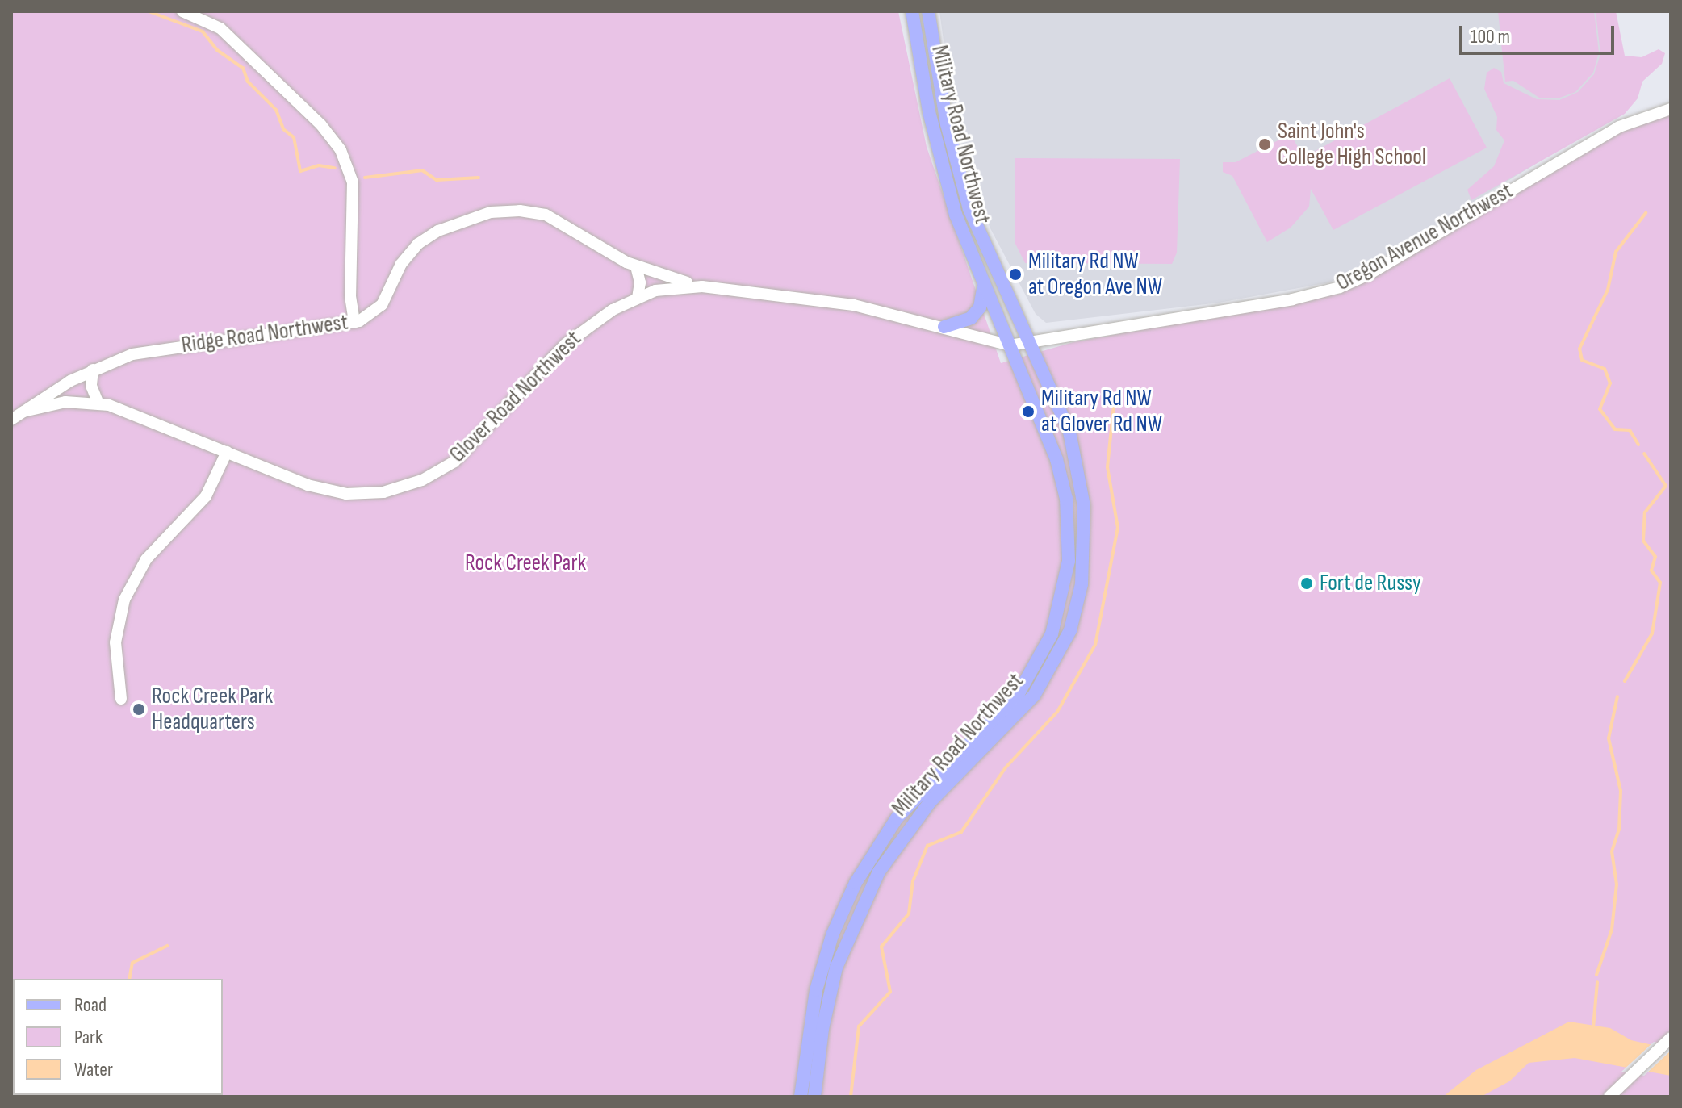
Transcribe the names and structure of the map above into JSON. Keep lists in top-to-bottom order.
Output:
{
  "streets": {
    "main road": ["Military Road Northwest"],
    "street": ["Oregon Avenue Northwest", "Ridge Road Northwest", "Glover Road Northwest"]
  },
  "crossings": [
    ["Military Road Northwest", "Oregon Avenue Northwest"],
    ["Military Road Northwest", "Glover Road Northwest"],
    ["Oregon Avenue Northwest", "Glover Road Northwest"],
    ["Ridge Road Northwest", "Glover Road Northwest"]
  ],
  "parks": ["Rock Creek Park"],
  "places": [
    "Saint John's College High School",
    "Military Rd NW at Oregon Ave NW",
    "Military Rd NW at Glover Rd NW",
    "Fort de Russy",
    "Rock Creek Park Headquarters"
  ],
  "legend": ["Road", "Park", "Water"],
  "scale_bar": "100 m"
}
